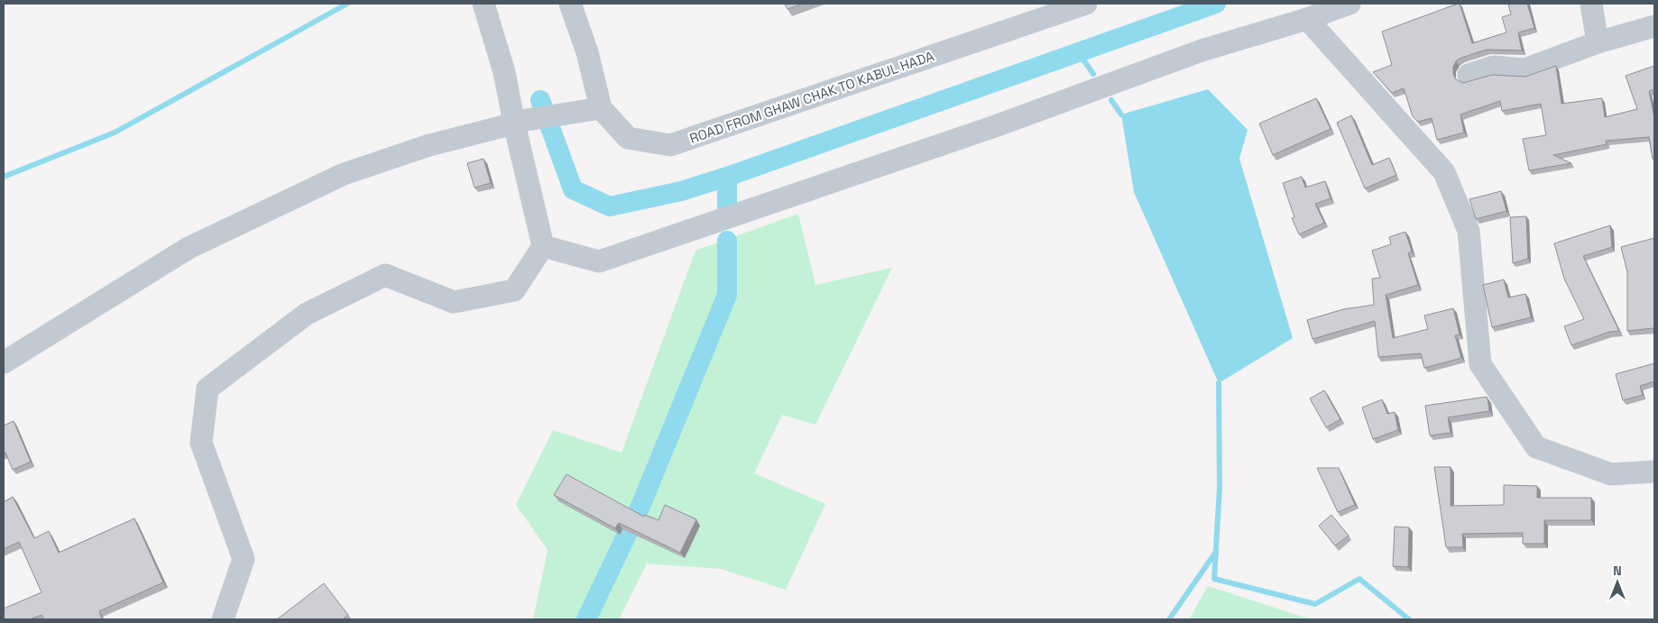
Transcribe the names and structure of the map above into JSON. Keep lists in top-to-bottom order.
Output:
{
  "streets": {
    "street": ["ROAD FROM GHAW CHAK TO KABUL HADA"]
  },
  "north": "top"
}
